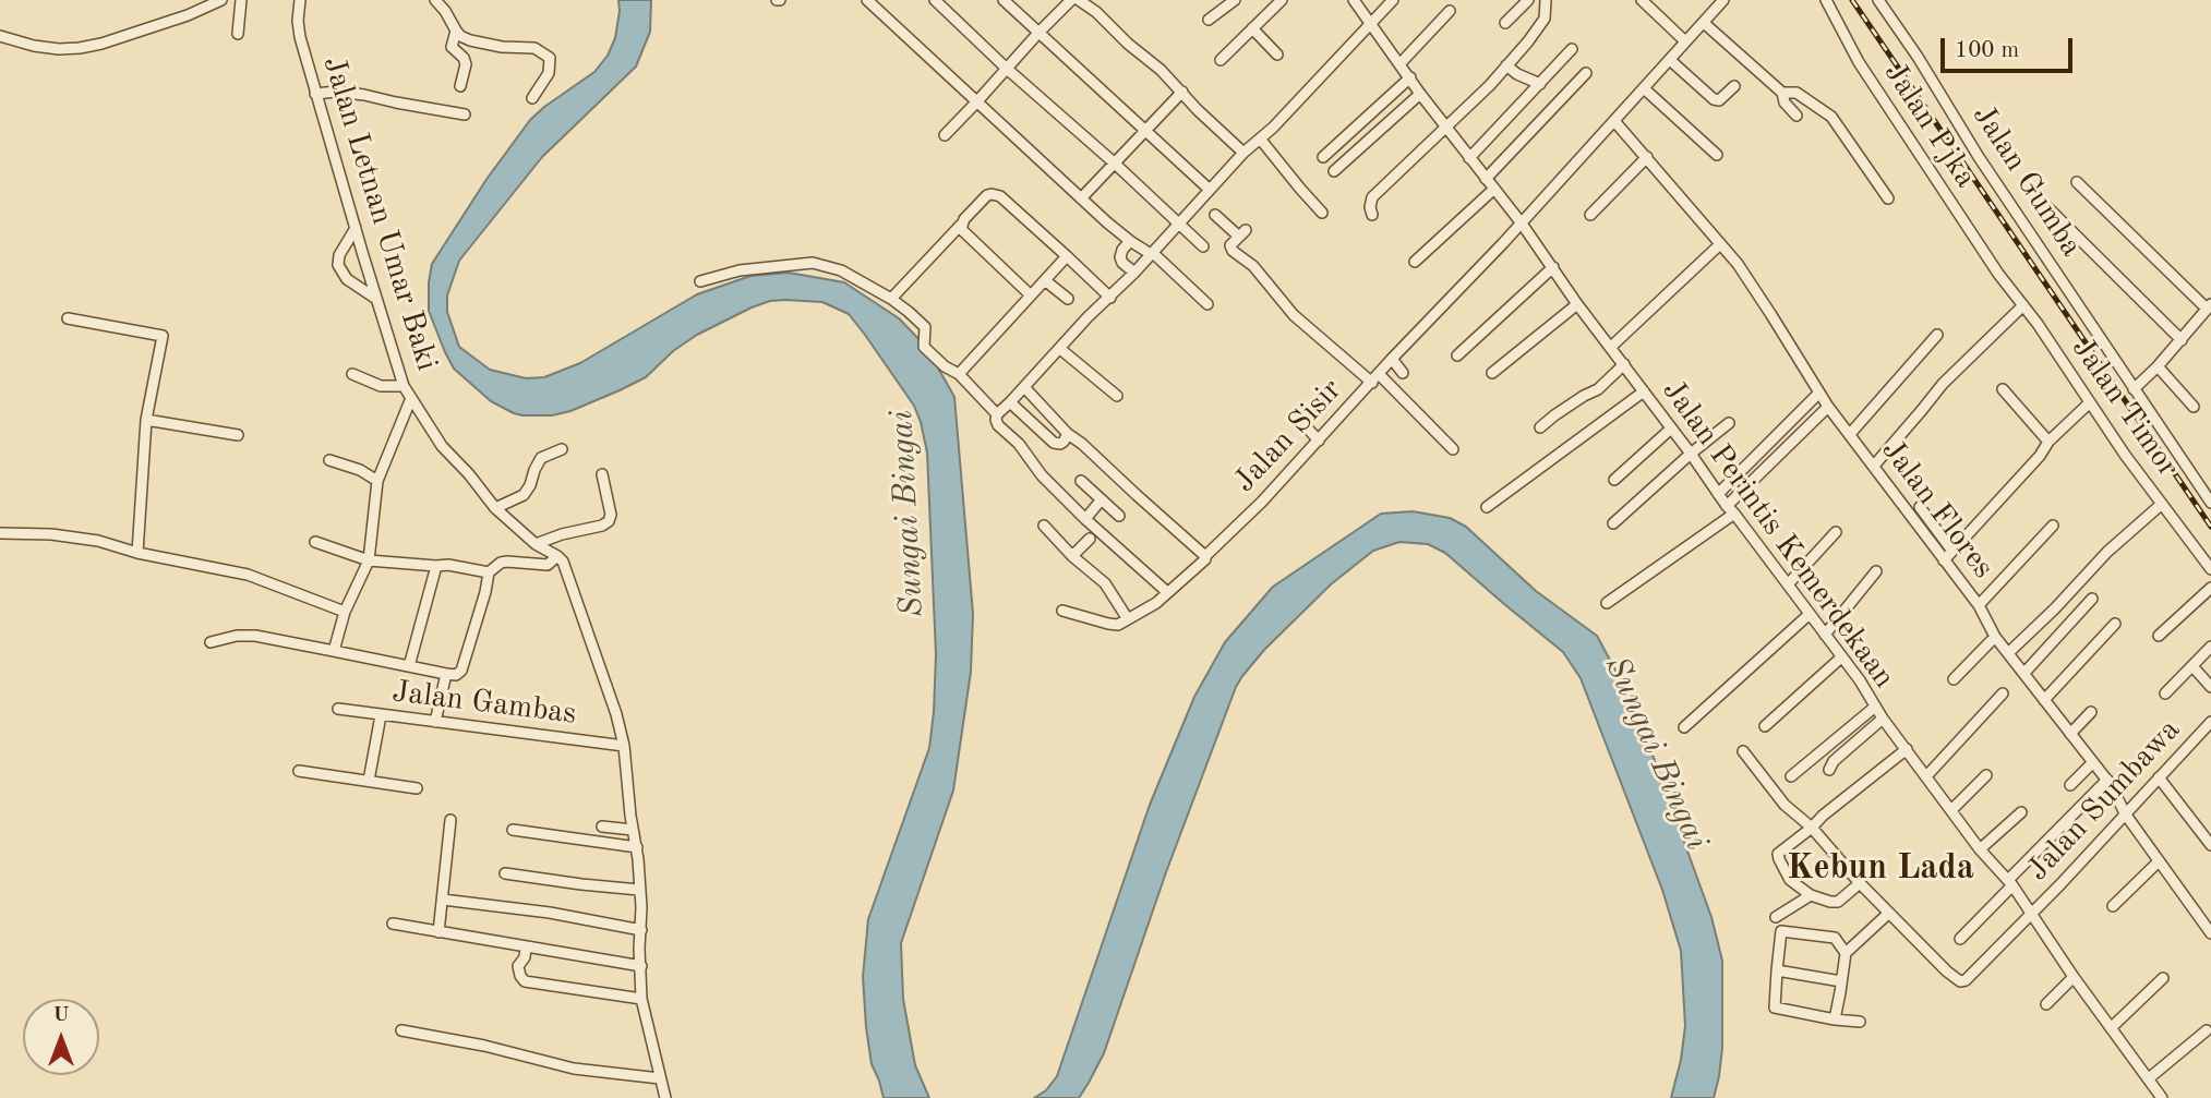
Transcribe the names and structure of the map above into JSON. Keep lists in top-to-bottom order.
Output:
{
  "streets": {
    "street": [
      "Jalan Pjka",
      "Jalan Gumba",
      "Jalan Letnan Umar Baki",
      "Jalan Timor",
      "Jalan Sisir",
      "Jalan Flores",
      "Jalan Perintis Kemerdekaan",
      "Jalan Gambas",
      "Jalan Sumbawa"
    ]
  },
  "crossings": [
    ["Jalan Pjka", "Jalan Timor"],
    ["Jalan Sisir", "Jalan Flores"],
    ["Jalan Sisir", "Jalan Perintis Kemerdekaan"],
    ["Jalan Flores", "Jalan Sumbawa"],
    ["Jalan Perintis Kemerdekaan", "Jalan Sumbawa"]
  ],
  "districts": ["Kebun Lada"],
  "water": ["Sungai Bingai"],
  "scale_bar": "100 m",
  "north": "top"
}
